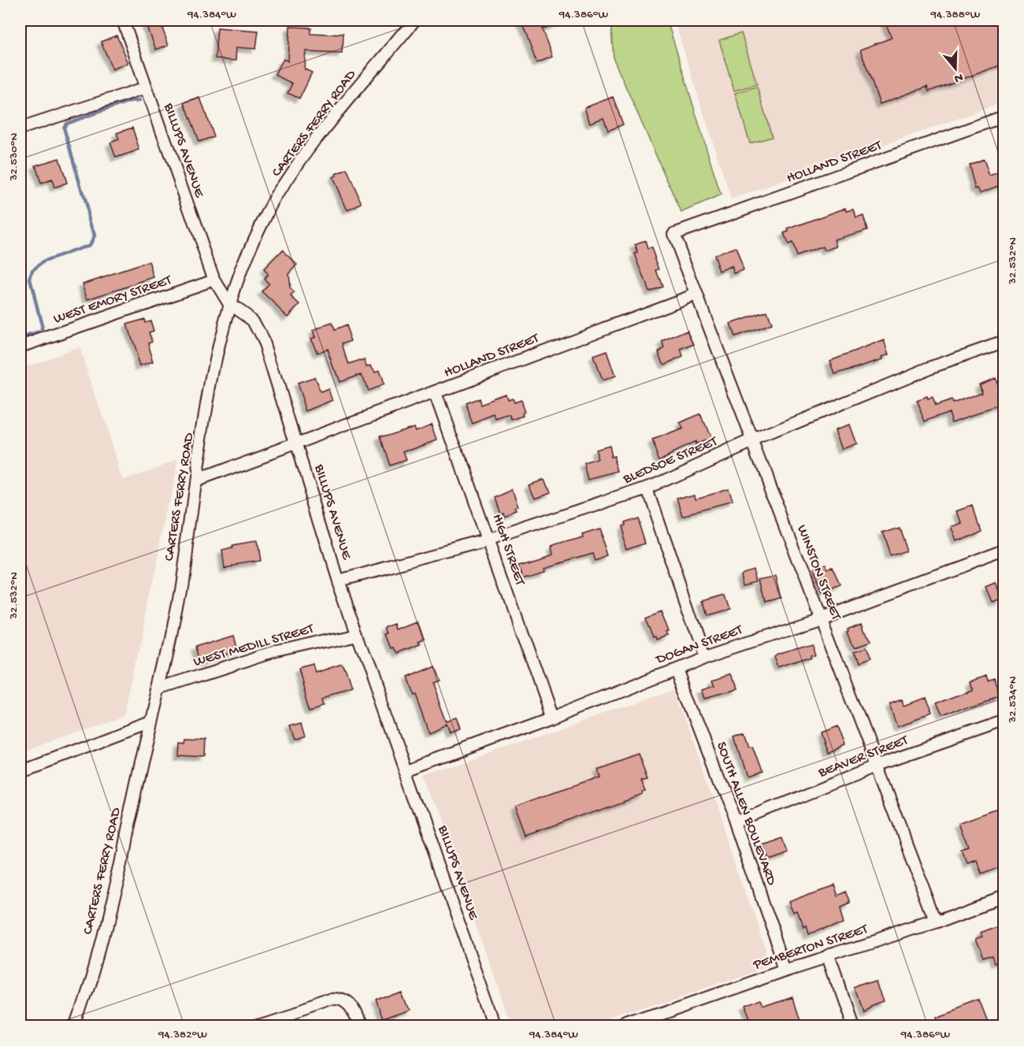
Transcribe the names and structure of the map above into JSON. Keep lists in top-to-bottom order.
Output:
{
  "streets": {
    "street": [
      "CARTERS FERRY ROAD",
      "BILLUPS AVENUE",
      "HOLLAND STREET",
      "WEST EMORY STREET",
      "BLEDSOE STREET",
      "HIGH STREET",
      "WINSTON STREET",
      "DOGAN STREET",
      "WEST MEDILL STREET",
      "BEAVER STREET",
      "SOUTH ALLEN BOULEVARD",
      "PEMBERTON STREET"
    ]
  },
  "crossings": [
    ["CARTERS FERRY ROAD", "BILLUPS AVENUE"],
    ["CARTERS FERRY ROAD", "HOLLAND STREET"],
    ["CARTERS FERRY ROAD", "WEST MEDILL STREET"],
    ["BILLUPS AVENUE", "HOLLAND STREET"],
    ["BILLUPS AVENUE", "WEST EMORY STREET"],
    ["BILLUPS AVENUE", "BLEDSOE STREET"],
    ["BILLUPS AVENUE", "DOGAN STREET"],
    ["BILLUPS AVENUE", "WEST MEDILL STREET"],
    ["HOLLAND STREET", "HIGH STREET"],
    ["HOLLAND STREET", "WINSTON STREET"],
    ["BLEDSOE STREET", "HIGH STREET"],
    ["BLEDSOE STREET", "WINSTON STREET"],
    ["HIGH STREET", "DOGAN STREET"],
    ["WINSTON STREET", "DOGAN STREET"],
    ["WINSTON STREET", "BEAVER STREET"],
    ["WINSTON STREET", "PEMBERTON STREET"],
    ["DOGAN STREET", "SOUTH ALLEN BOULEVARD"],
    ["BEAVER STREET", "SOUTH ALLEN BOULEVARD"],
    ["SOUTH ALLEN BOULEVARD", "PEMBERTON STREET"]
  ],
  "north": "bottom",
  "coordinates": [
    "94.384°W",
    "94.386°W",
    "94.388°W",
    "32.530°N",
    "32.532°N",
    "32.534°N",
    "94.382°W"
  ]
}
